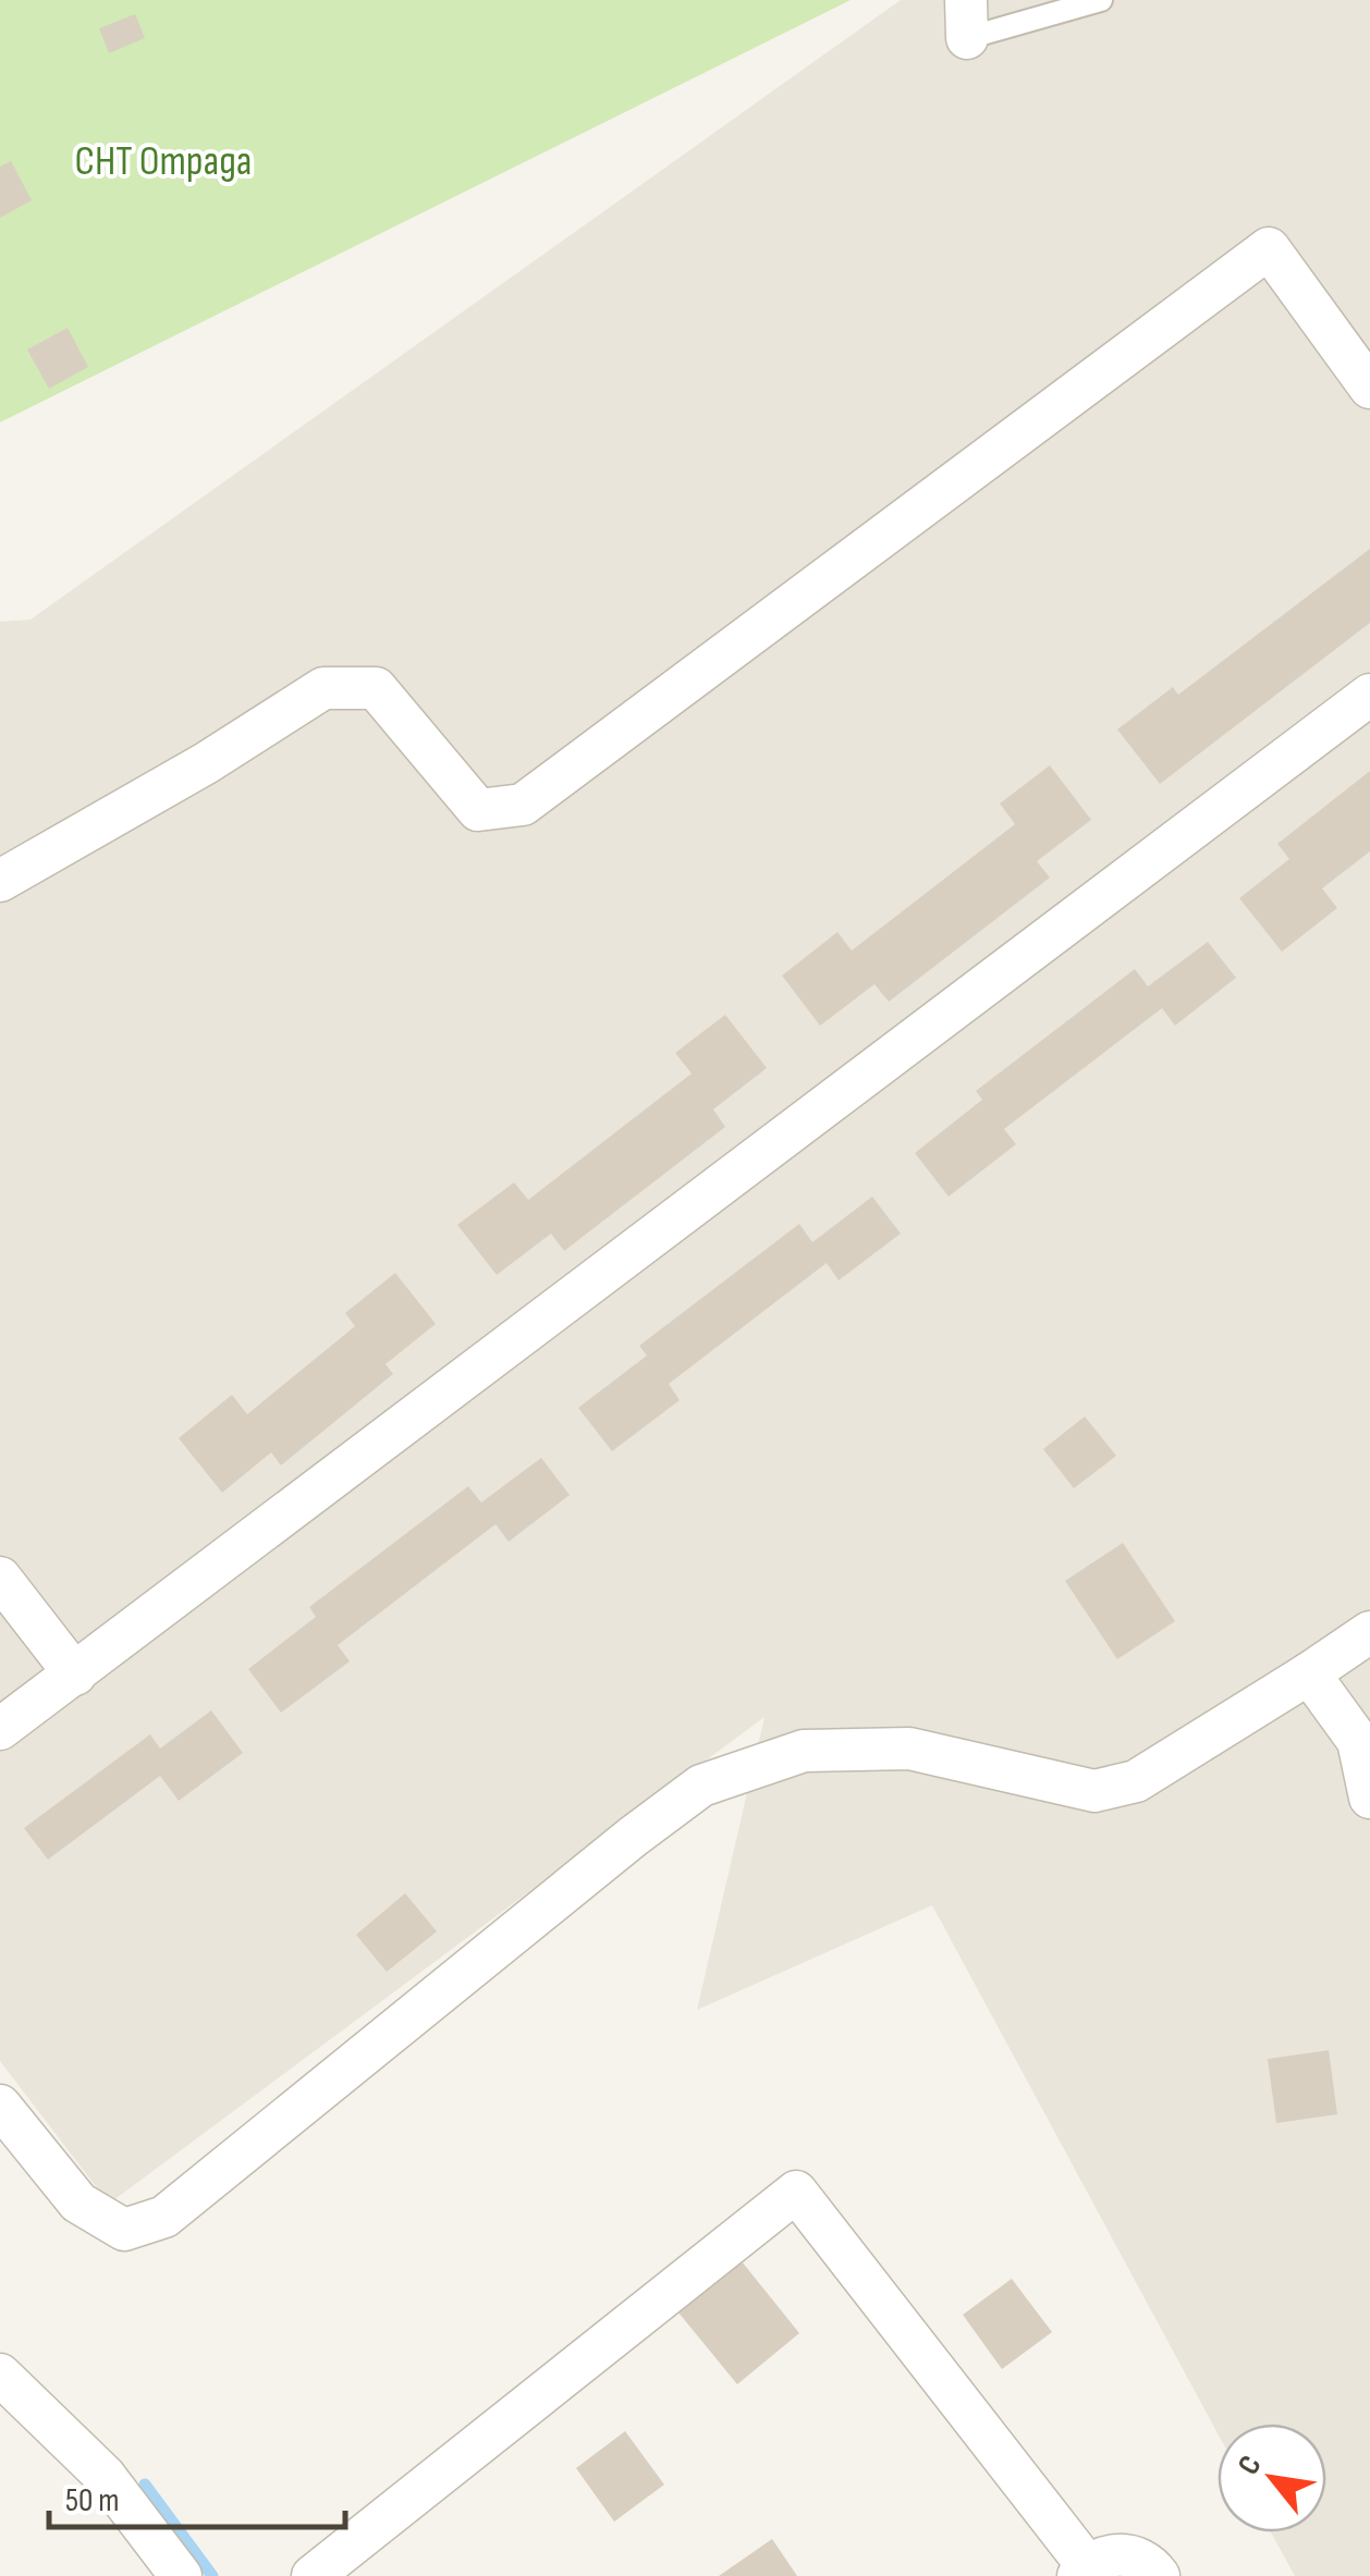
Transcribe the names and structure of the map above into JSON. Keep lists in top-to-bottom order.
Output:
{
  "parks": ["СНТ Отрада"],
  "scale_bar": "50 m",
  "north": "top left"
}
